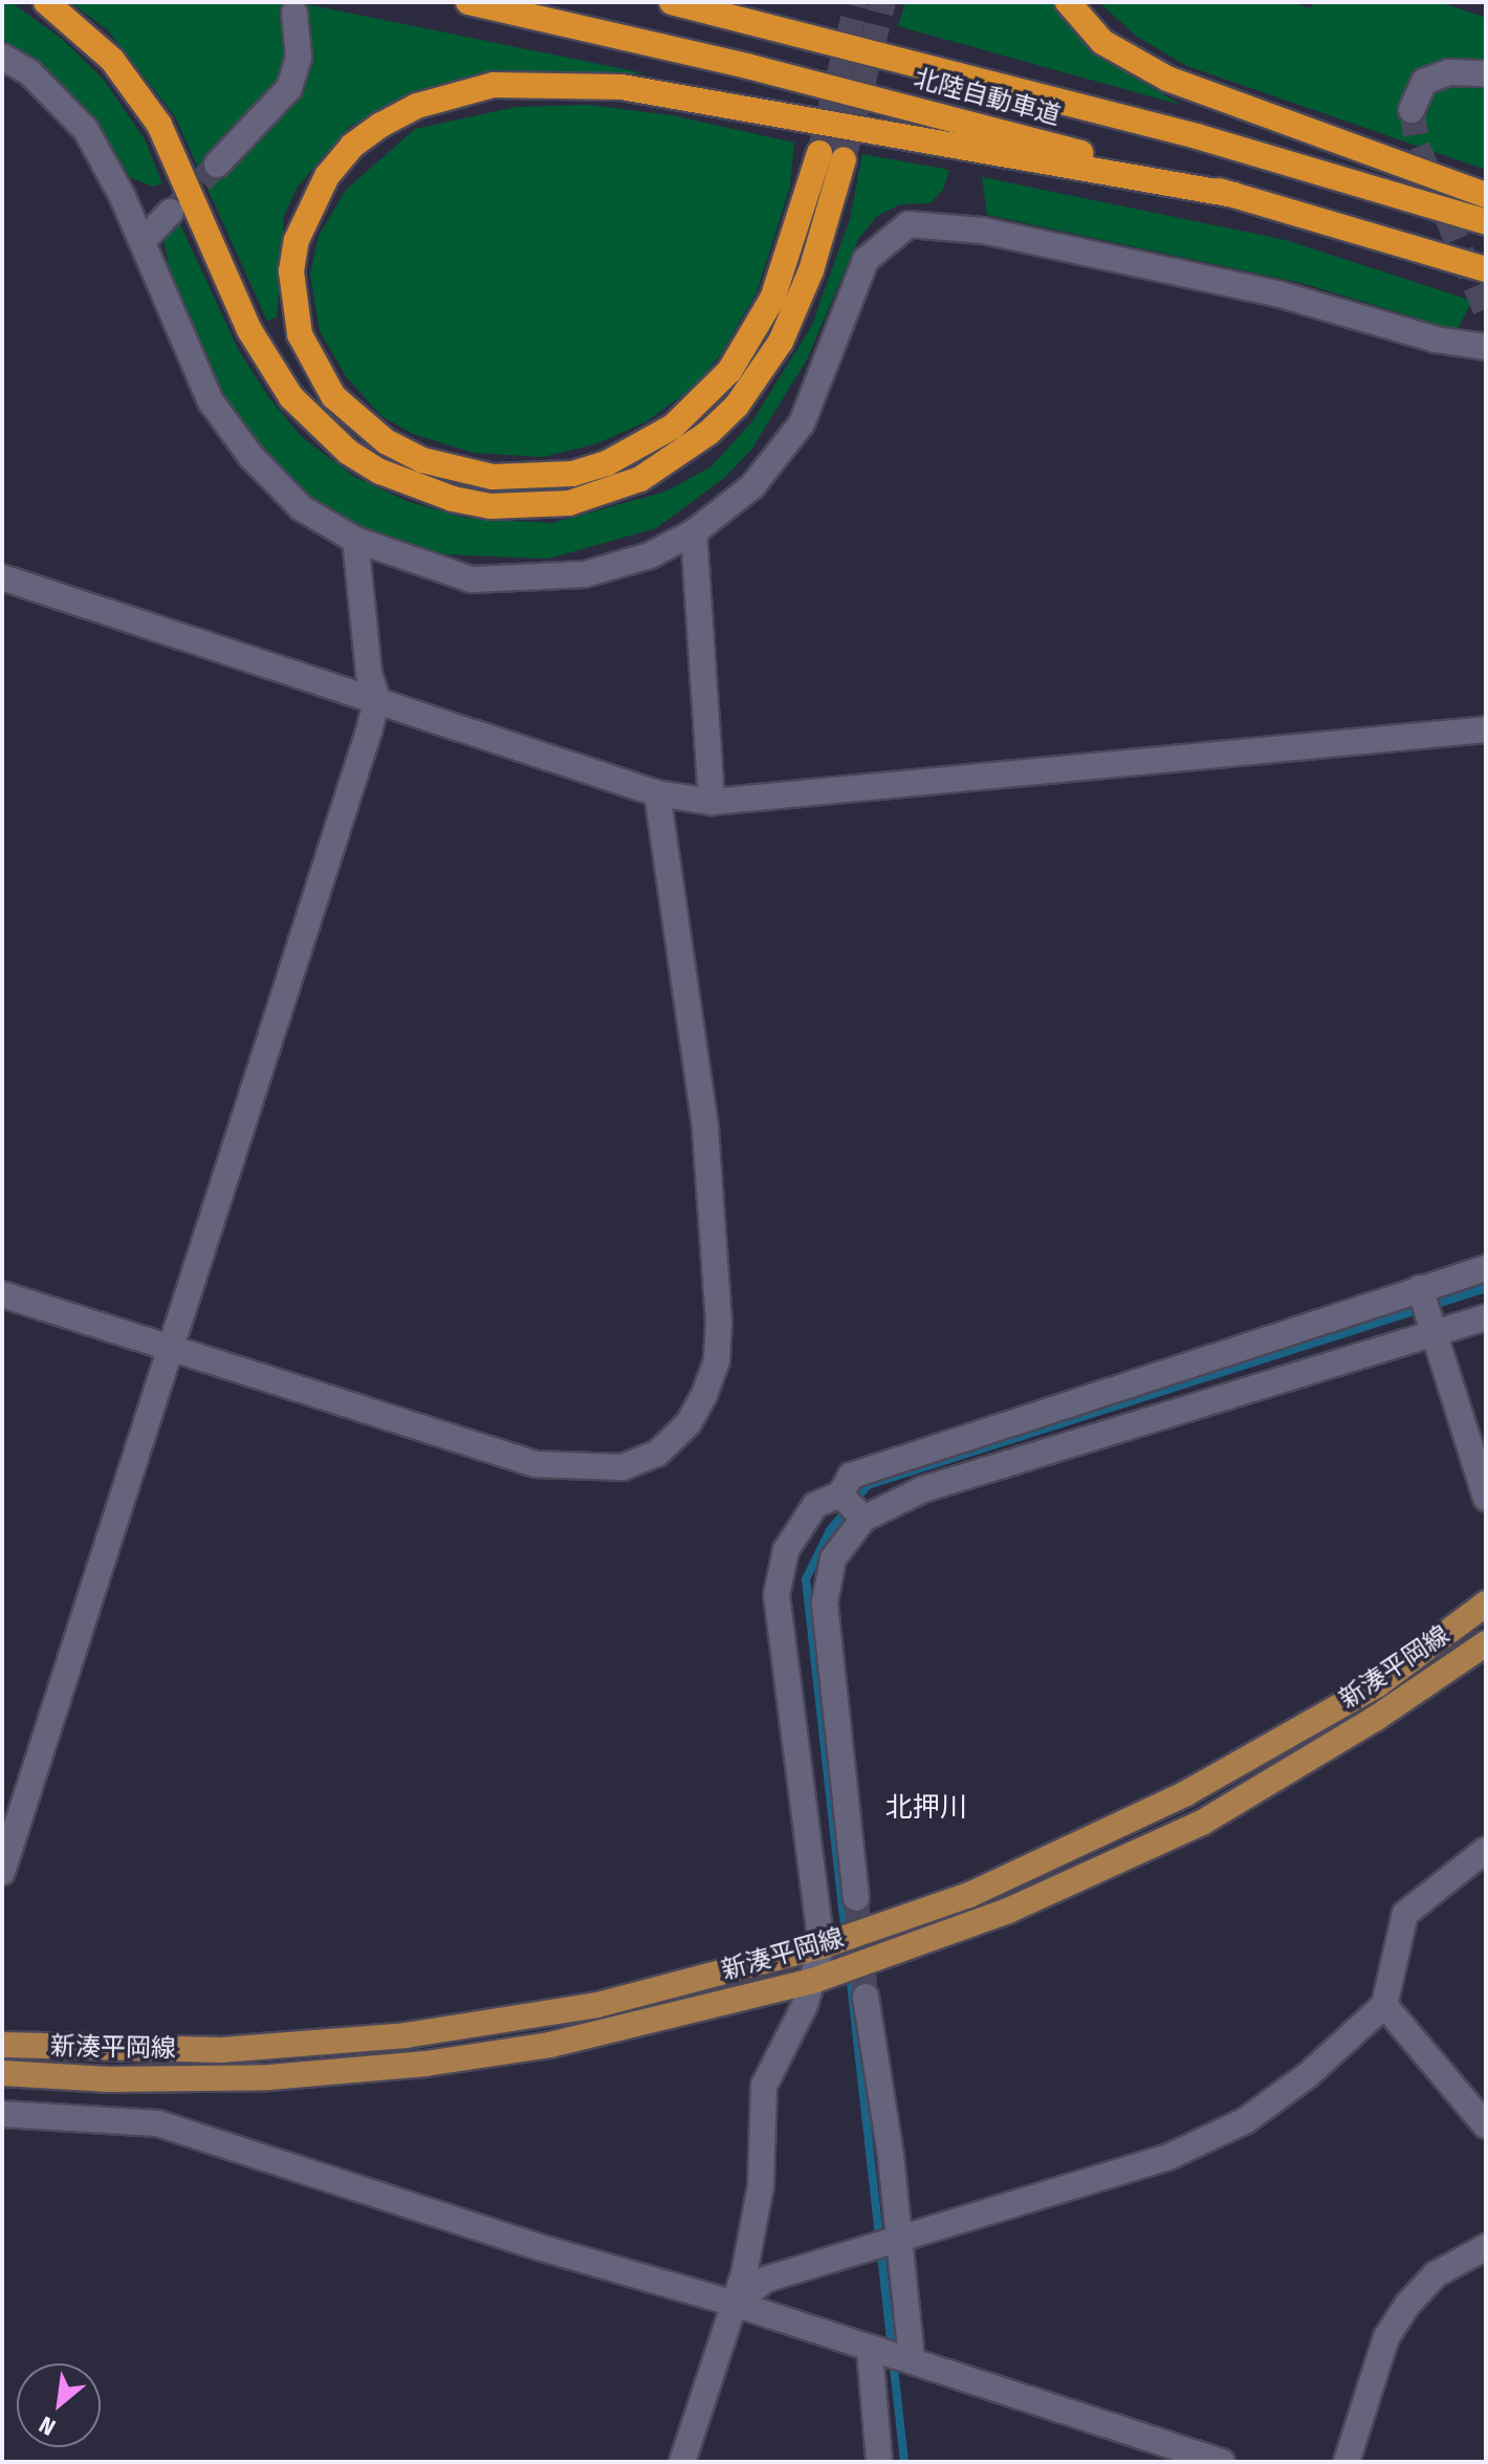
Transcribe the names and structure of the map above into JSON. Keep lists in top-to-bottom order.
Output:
{
  "streets": {
    "highway": ["北陸自動車道"],
    "main road": ["新湊平岡線"]
  },
  "districts": ["北押川"],
  "north": "bottom left"
}
